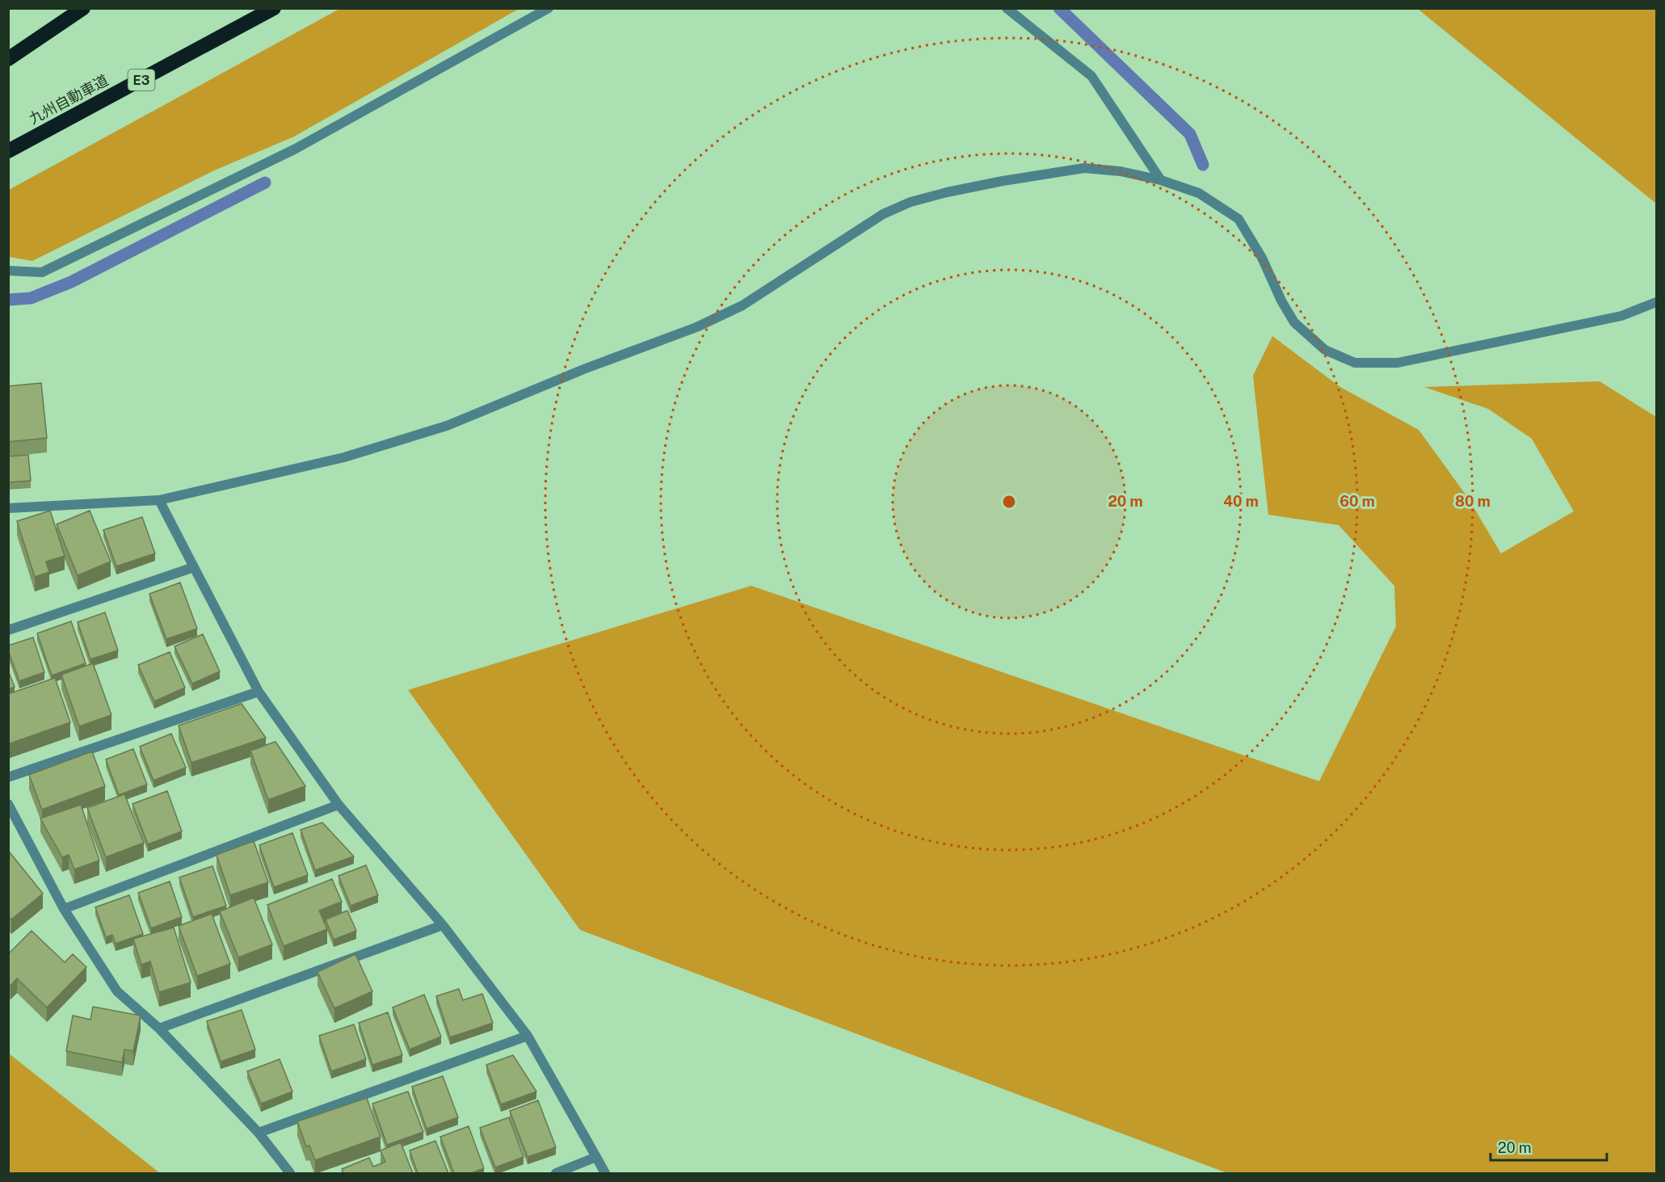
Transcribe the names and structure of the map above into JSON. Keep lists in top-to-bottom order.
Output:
{
  "streets": {
    "highway": ["E3", "九州自動車道"]
  },
  "scale_bar": "20 m",
  "rings": [
    "20 m",
    "40 m",
    "60 m",
    "80 m"
  ]
}
